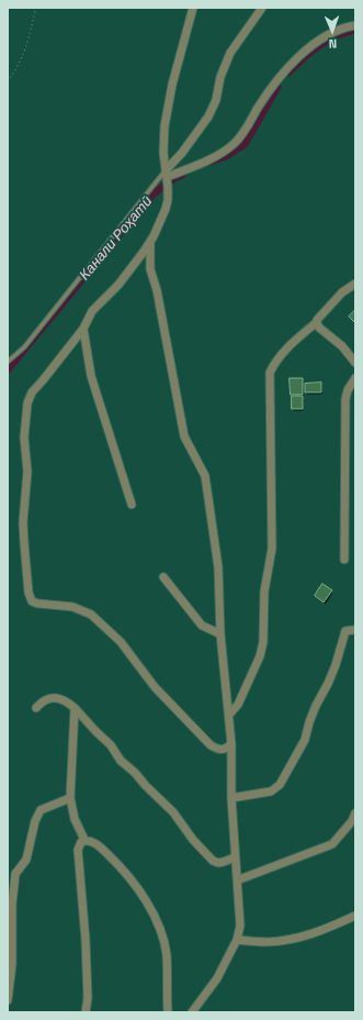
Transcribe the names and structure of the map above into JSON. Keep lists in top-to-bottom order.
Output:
{
  "water": ["Канали Роҳатӣ"],
  "north": "bottom"
}
